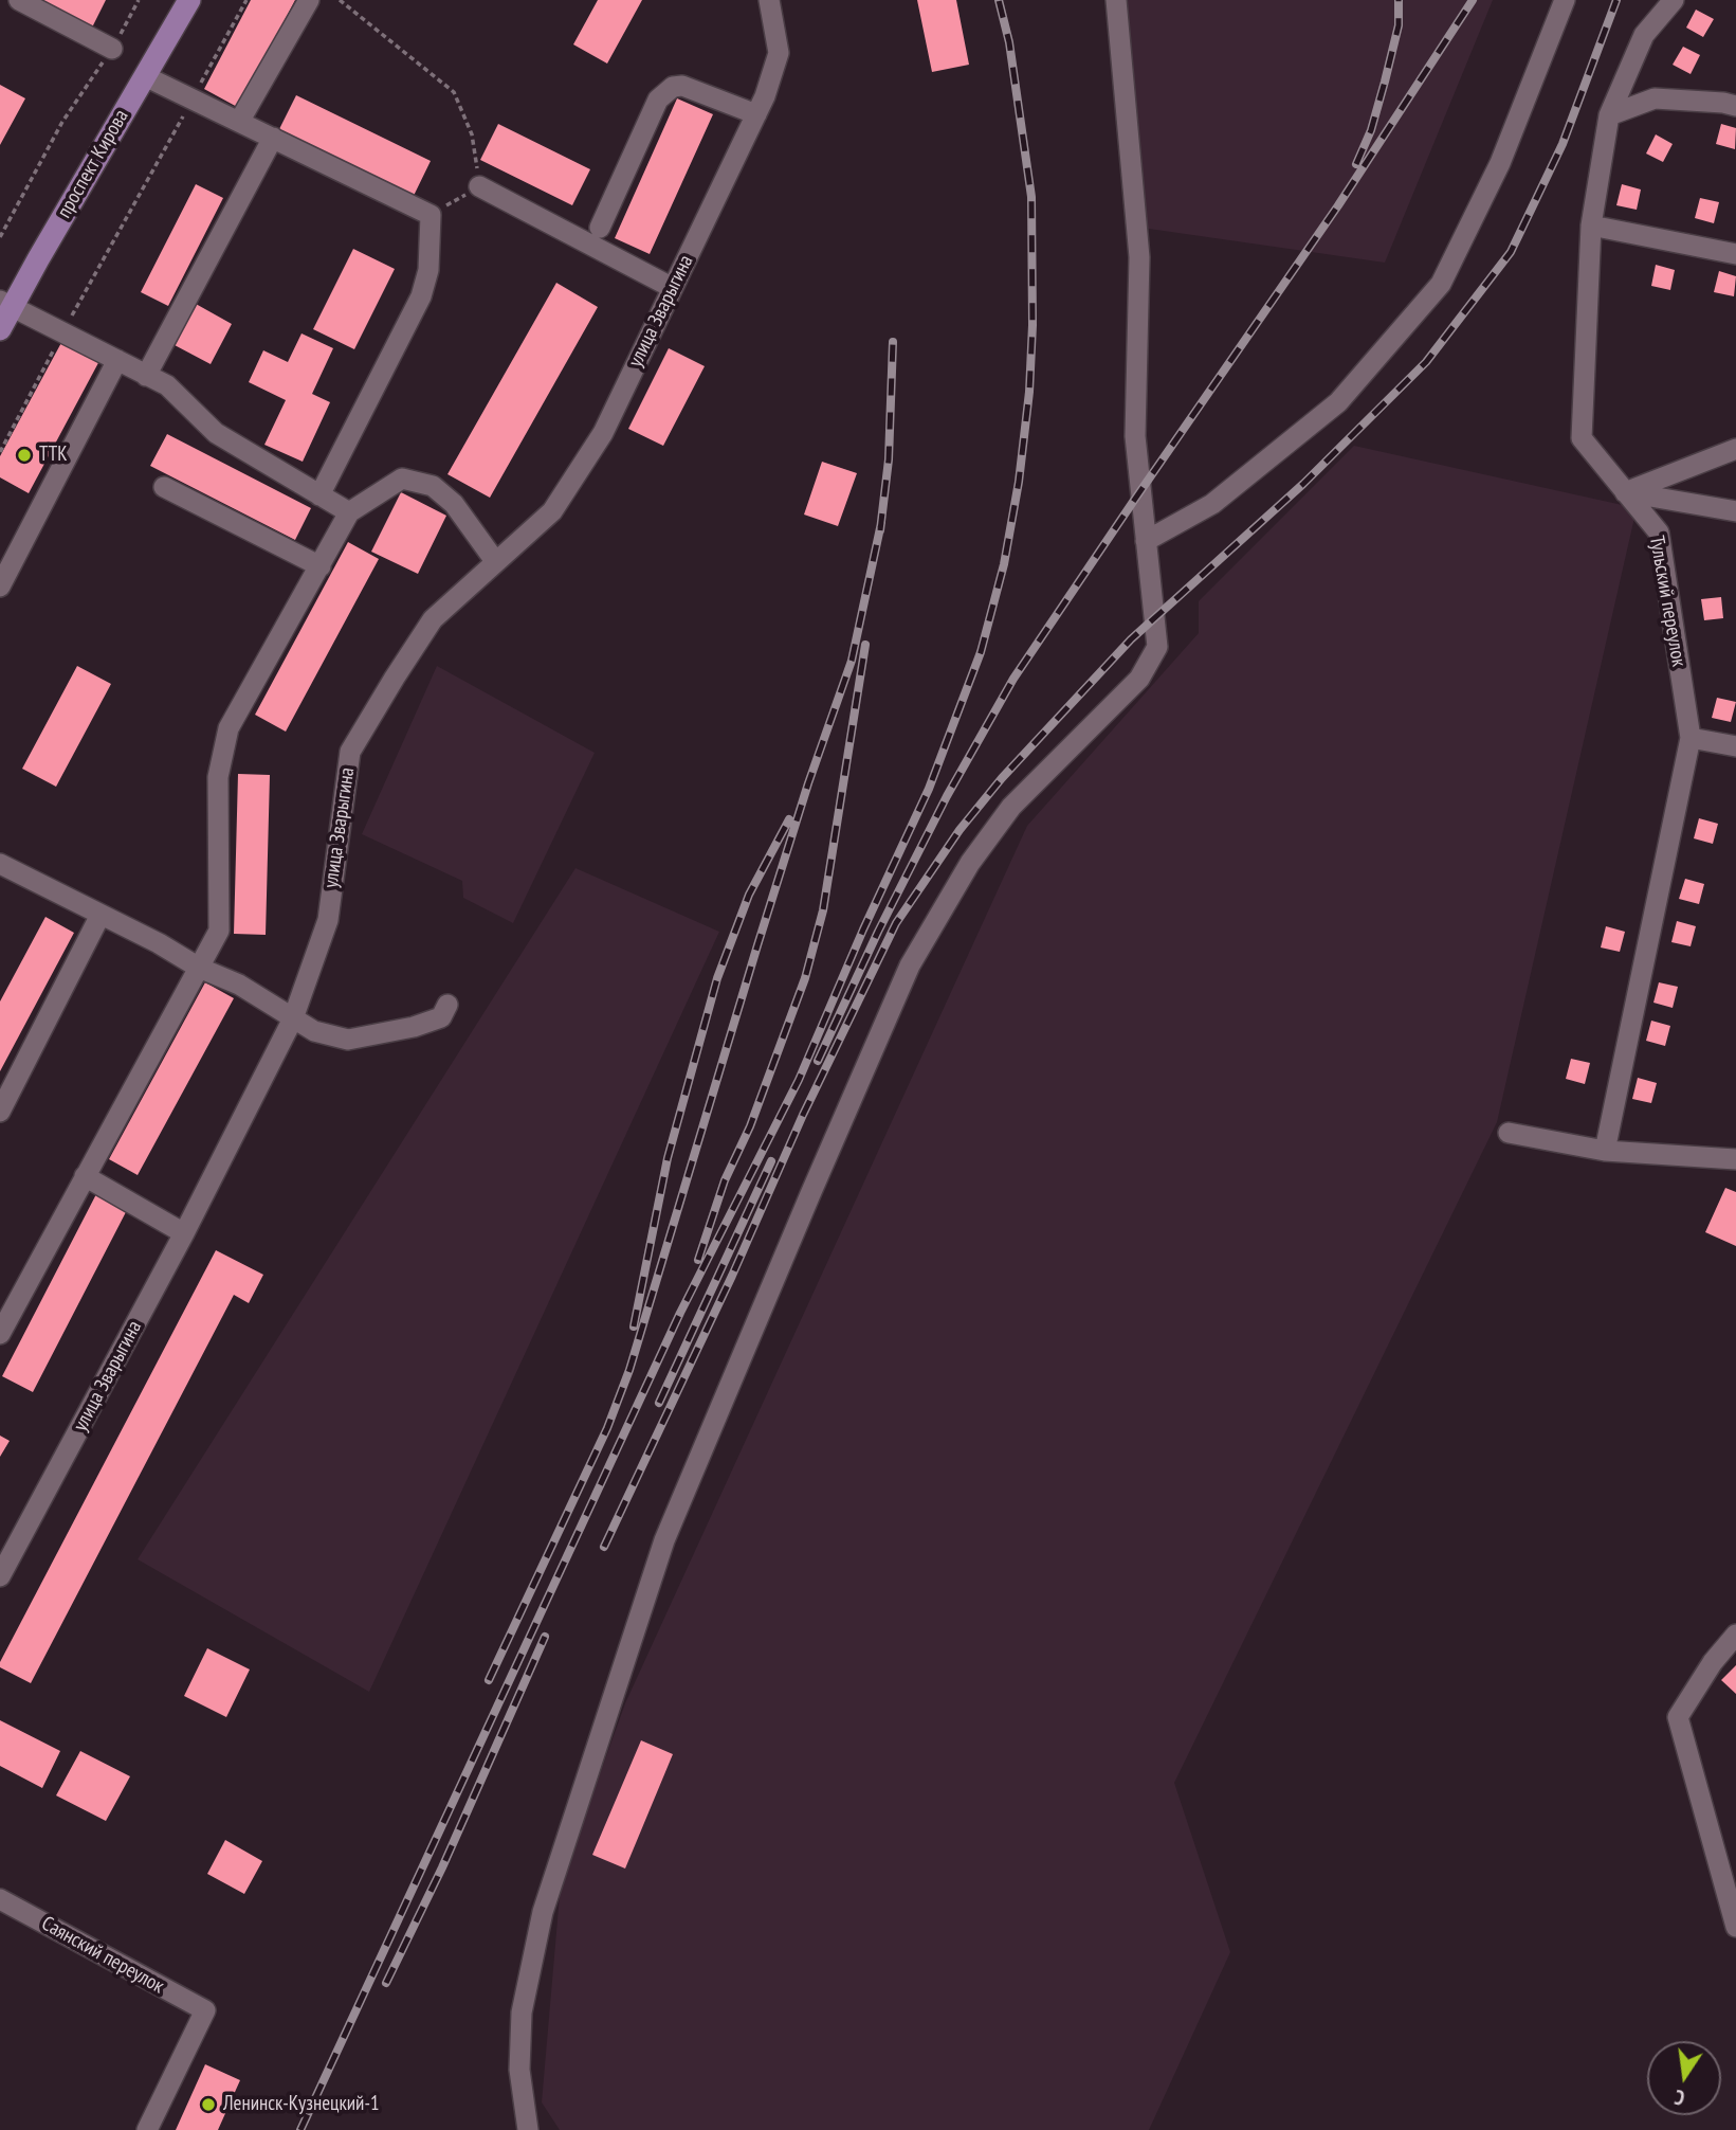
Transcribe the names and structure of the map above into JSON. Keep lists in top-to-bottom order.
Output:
{
  "streets": {
    "main road": ["проспект Кирова"],
    "street": ["улица Зварыгина", "Тульский переулок", "Саянский переулок"]
  },
  "places": ["ТТК", "Ленинск-Кузнецкий-1"],
  "north": "bottom"
}
